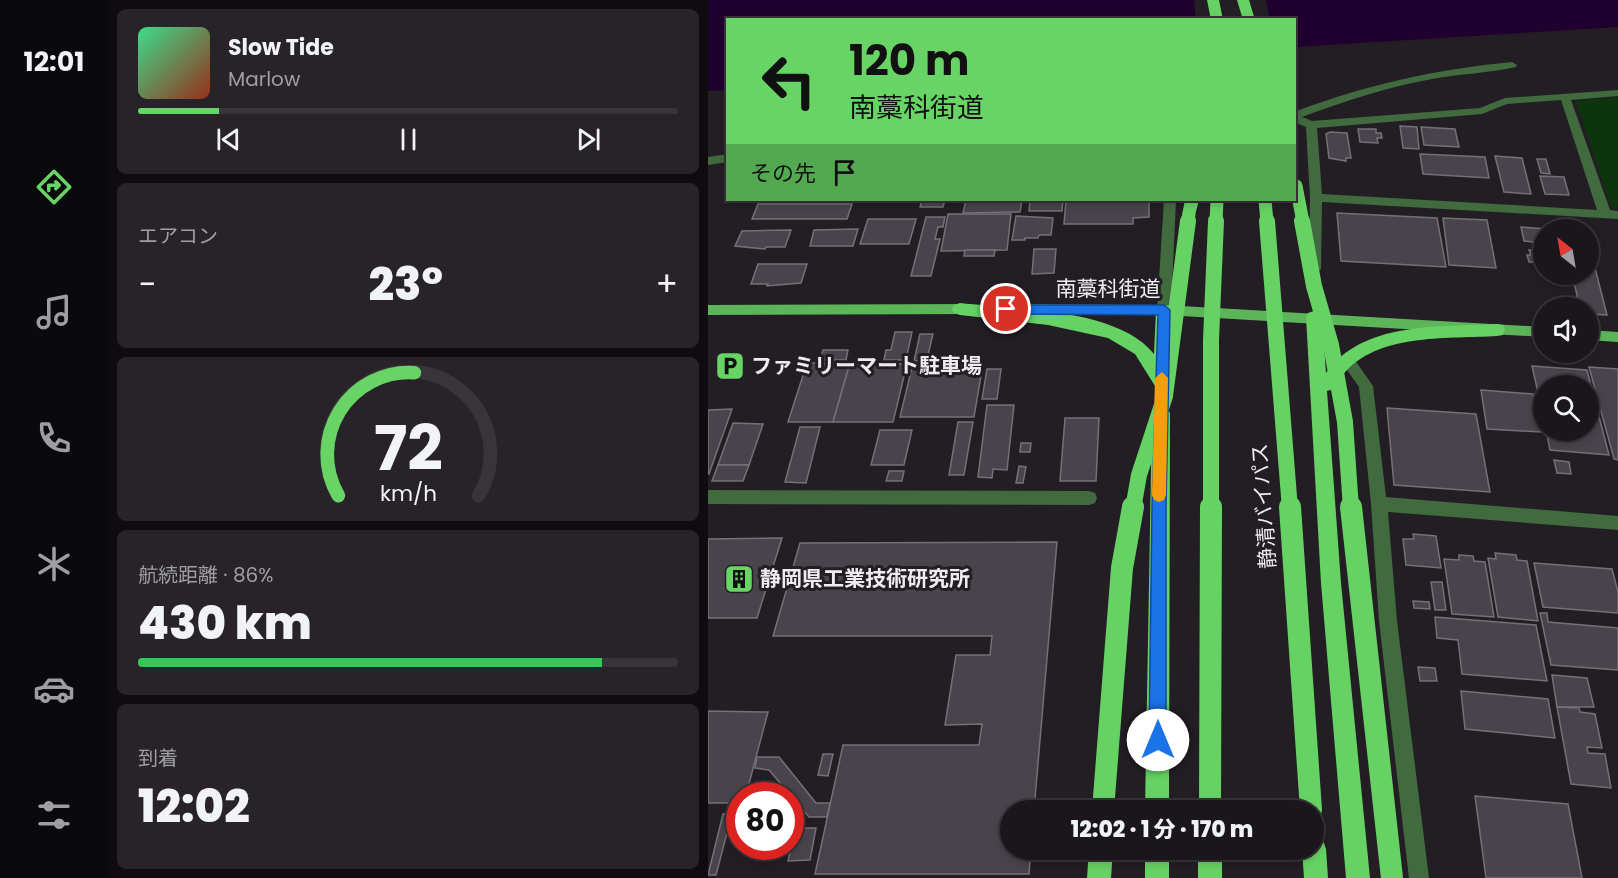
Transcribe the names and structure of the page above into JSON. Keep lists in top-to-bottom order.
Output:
{
  "streets": {
    "highway": ["静清バイパス"],
    "main road": ["南藁科街道"]
  },
  "places": {
    "parking": ["ファミリーマート駐車場"],
    "building": ["静岡県工業技術研究所"]
  },
  "north": "top left",
  "page": {
    "tabs": "12:01",
    "turn": ["120 m", "南藁科街道"],
    "song": ["Slow Tide", "Marlow"],
    "then": "その先",
    "tile": [
      "エアコン",
      ["航続距離 · 86%", "430 km"],
      ["到着", "12:02"]
    ],
    "heat": ["−", "23°", "+"],
    "limit": "80",
    "trip": "12:02 · 1 分 · 170 m",
    "gauge": ["72", "km/h"]
  }
}
